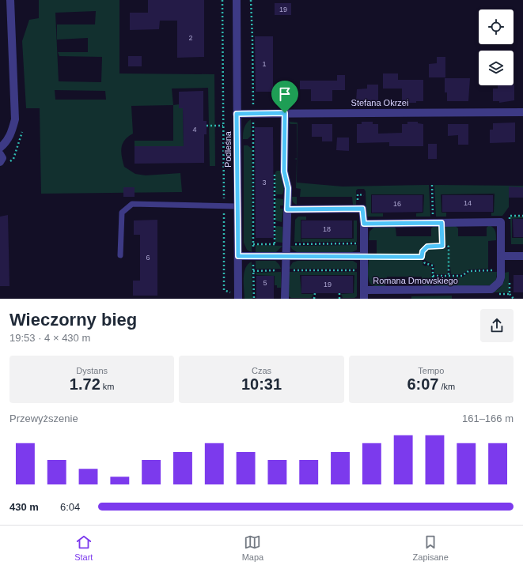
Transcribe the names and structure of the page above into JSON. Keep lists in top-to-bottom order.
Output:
{
  "streets": {
    "street": ["Stefana Okrzei", "Podleśna", "Romana Dmowskiego"]
  },
  "crossings": [
    ["Stefana Okrzei", "Podleśna"]
  ],
  "house_numbers": [
    "19",
    "2",
    "1",
    "4",
    "3",
    "14",
    "16",
    "18",
    "6",
    "5",
    "19"
  ],
  "page": {
    "heading": ["Wieczorny bieg", "19:53 · 4 × 430 m"],
    "stats": [
      ["Dystans", "1.72 km"],
      ["Czas", "10:31"],
      ["Tempo", "6:07 /km"]
    ],
    "chart": ["Przewyższenie", "161–166 m"],
    "list": [
      {
        "name": "430 m",
        "note": "6:04"
      }
    ],
    "tabs": ["Start", "Mapa", "Zapisane"]
  }
}
